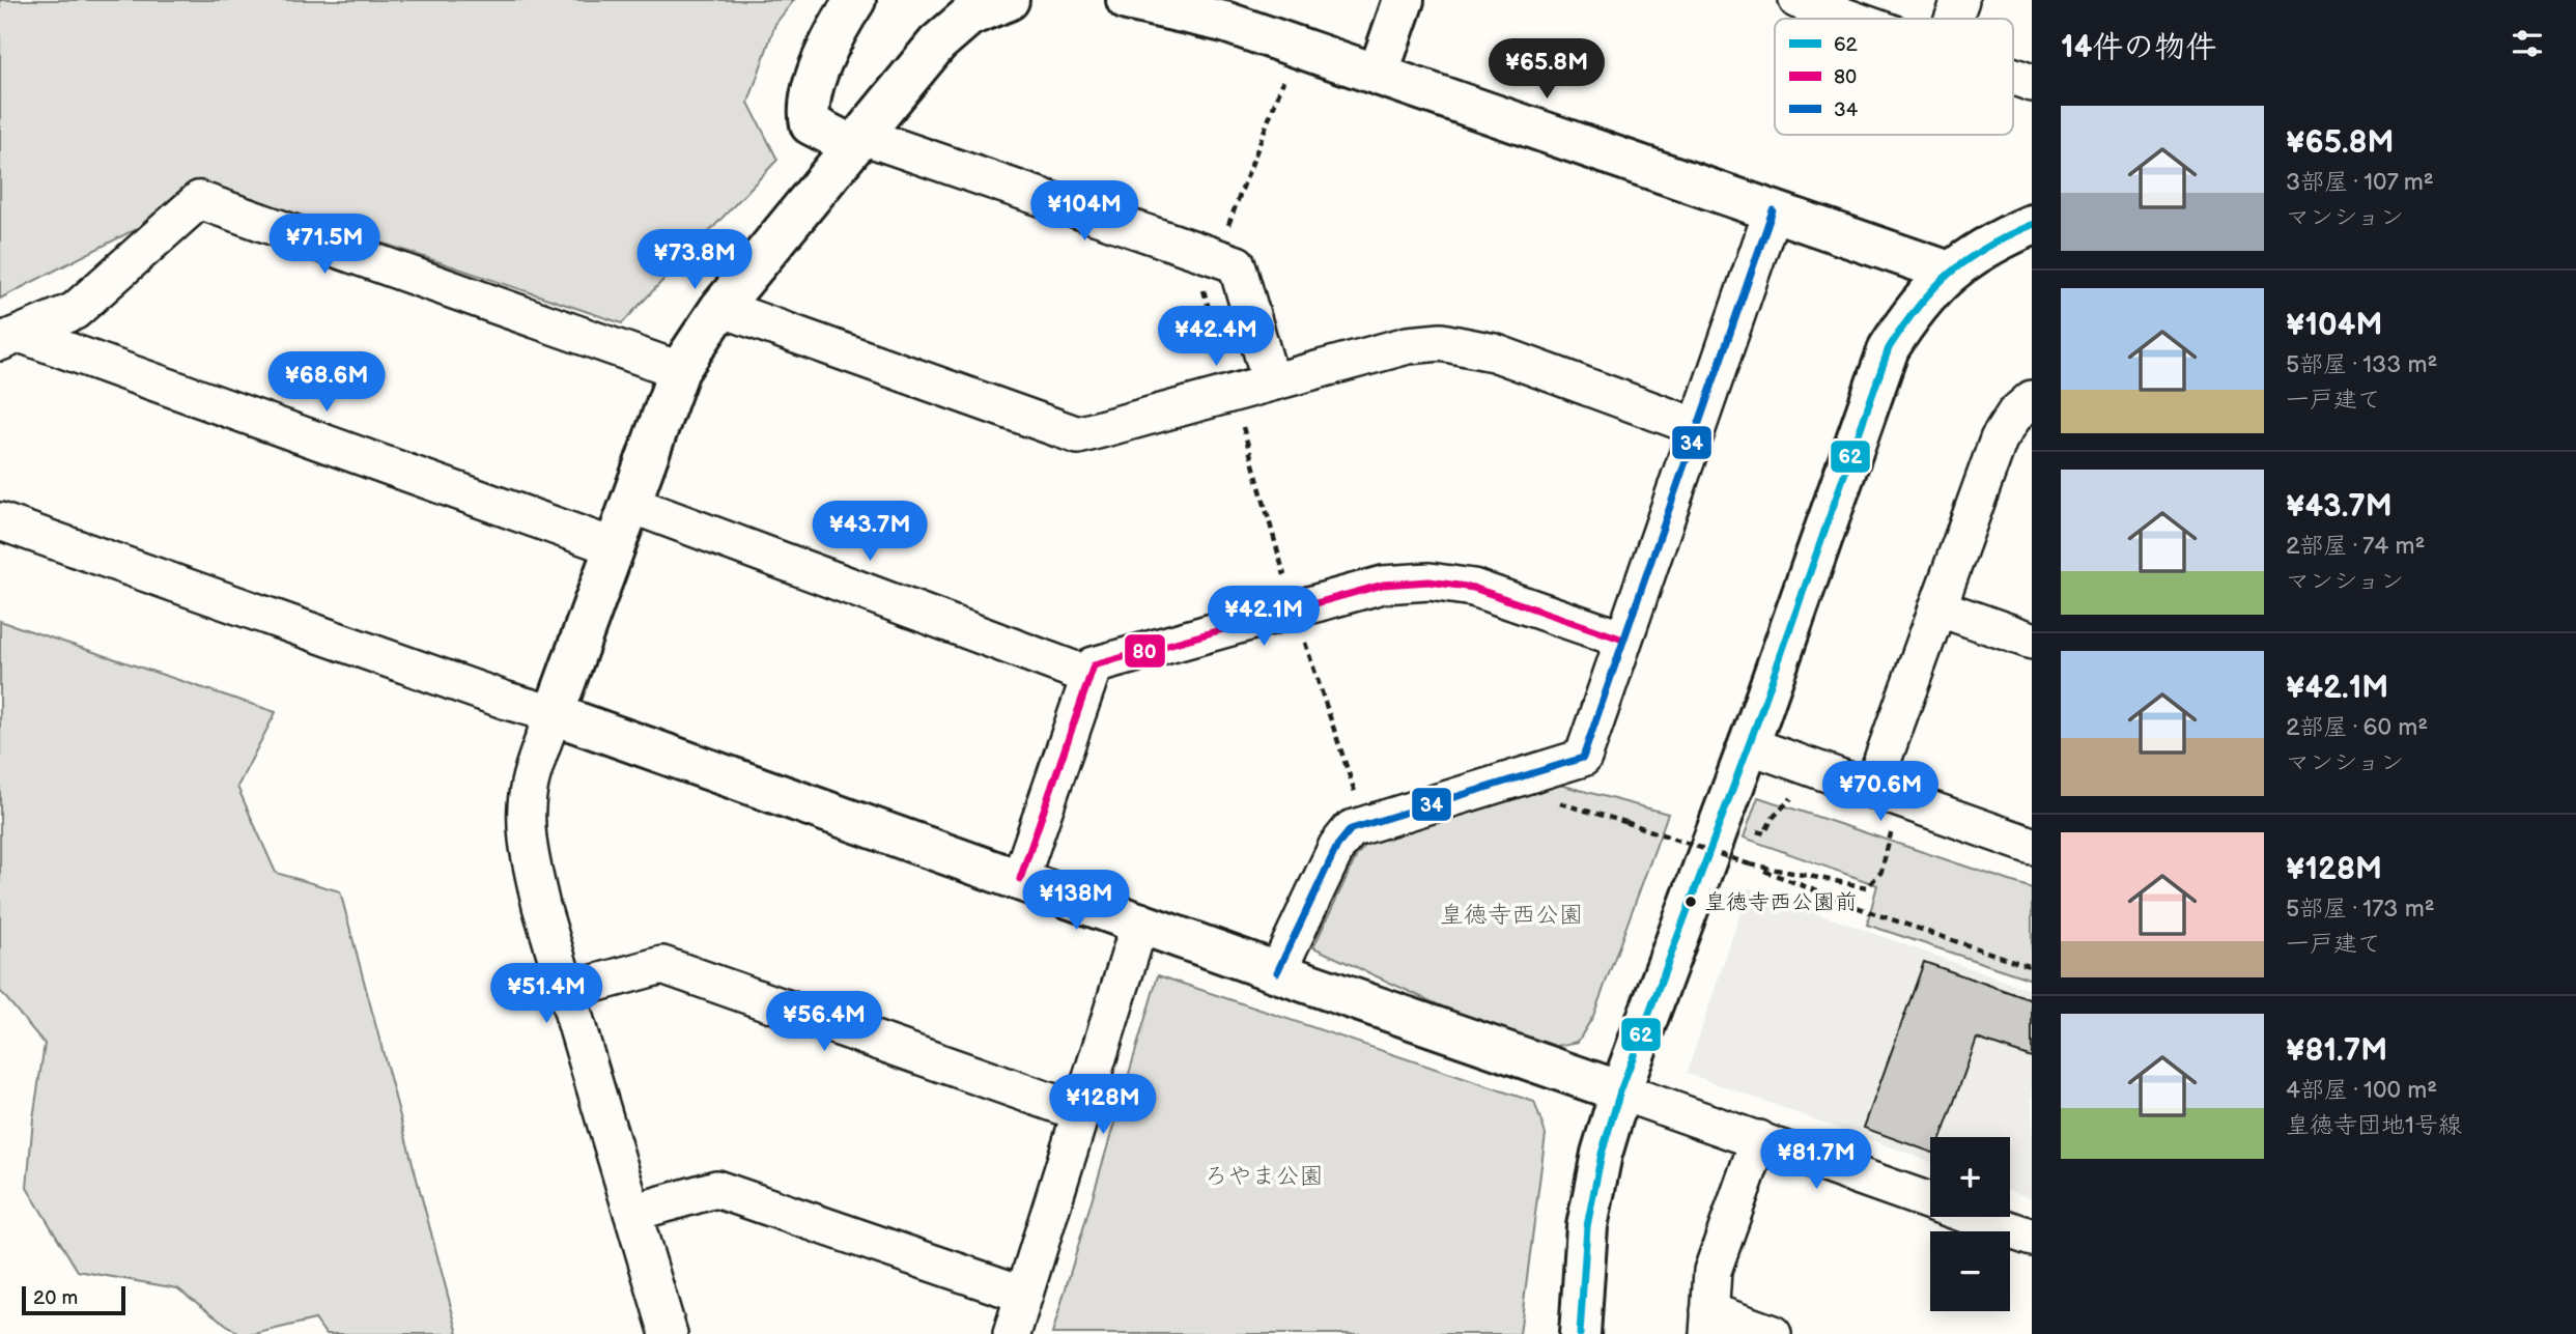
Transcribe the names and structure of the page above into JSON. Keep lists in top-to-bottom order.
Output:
{
  "parks": ["皇徳寺西公園", "ろやま公園"],
  "places": ["皇徳寺西公園前"],
  "lines": ["transit line 34", "transit line 62", "transit line 80"],
  "legend": ["62", "80", "34"],
  "scale_bar": "20 m",
  "page": {
    "heading": "14件の物件",
    "price": [
      "¥65.8M",
      "¥104M",
      "¥71.5M",
      "¥73.8M",
      "¥42.4M",
      "¥68.6M",
      "¥43.7M",
      "¥42.1M",
      "¥70.6M",
      "¥138M",
      "¥51.4M",
      "¥56.4M",
      "¥128M",
      "¥81.7M"
    ],
    "list": [
      {
        "name": "¥65.8M",
        "note": "3部屋 · 107 m² · マンション"
      },
      {
        "name": "¥104M",
        "note": "5部屋 · 133 m² · 一戸建て"
      },
      {
        "name": "¥43.7M",
        "note": "2部屋 · 74 m² · マンション"
      },
      {
        "name": "¥42.1M",
        "note": "2部屋 · 60 m² · マンション"
      },
      {
        "name": "¥128M",
        "note": "5部屋 · 173 m² · 一戸建て"
      },
      {
        "name": "¥81.7M",
        "note": "4部屋 · 100 m² · 皇徳寺団地1号線"
      }
    ],
    "map_buttons": ["+", "−"],
    "scale": "20 m"
  }
}
